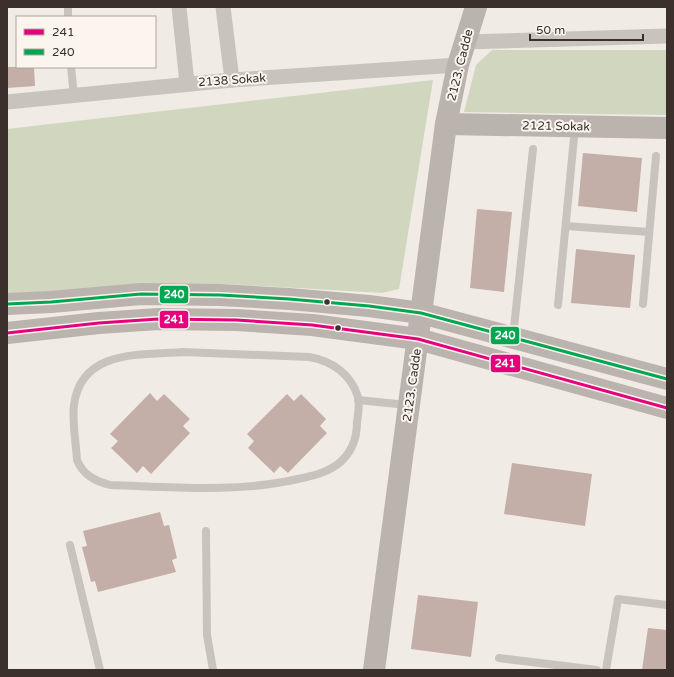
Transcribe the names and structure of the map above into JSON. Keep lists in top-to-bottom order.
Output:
{
  "streets": {
    "street": ["2123. Cadde", "2138 Sokak", "2121 Sokak"]
  },
  "crossings": [
    ["2123. Cadde", "2138 Sokak"],
    ["2123. Cadde", "2121 Sokak"]
  ],
  "lines": ["transit line 240", "transit line 241"],
  "legend": ["241", "240"],
  "scale_bar": "50 m"
}
